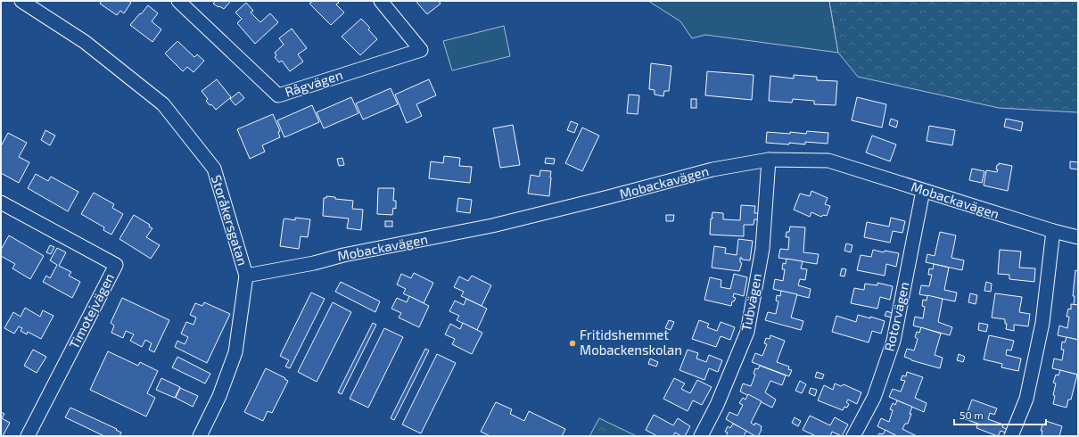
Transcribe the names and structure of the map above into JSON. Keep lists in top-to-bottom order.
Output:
{
  "streets": {
    "street": [
      "Rågvägen",
      "Mobackavägen",
      "Storåkersgatan",
      "Tubvägen",
      "Timotejvägen",
      "Rotorvägen"
    ]
  },
  "crossings": [
    ["Mobackavägen", "Storåkersgatan"],
    ["Mobackavägen", "Tubvägen"],
    ["Mobackavägen", "Rotorvägen"]
  ],
  "places": ["Fritidshemmet Mobackenskolan"],
  "scale_bar": "50 m"
}
